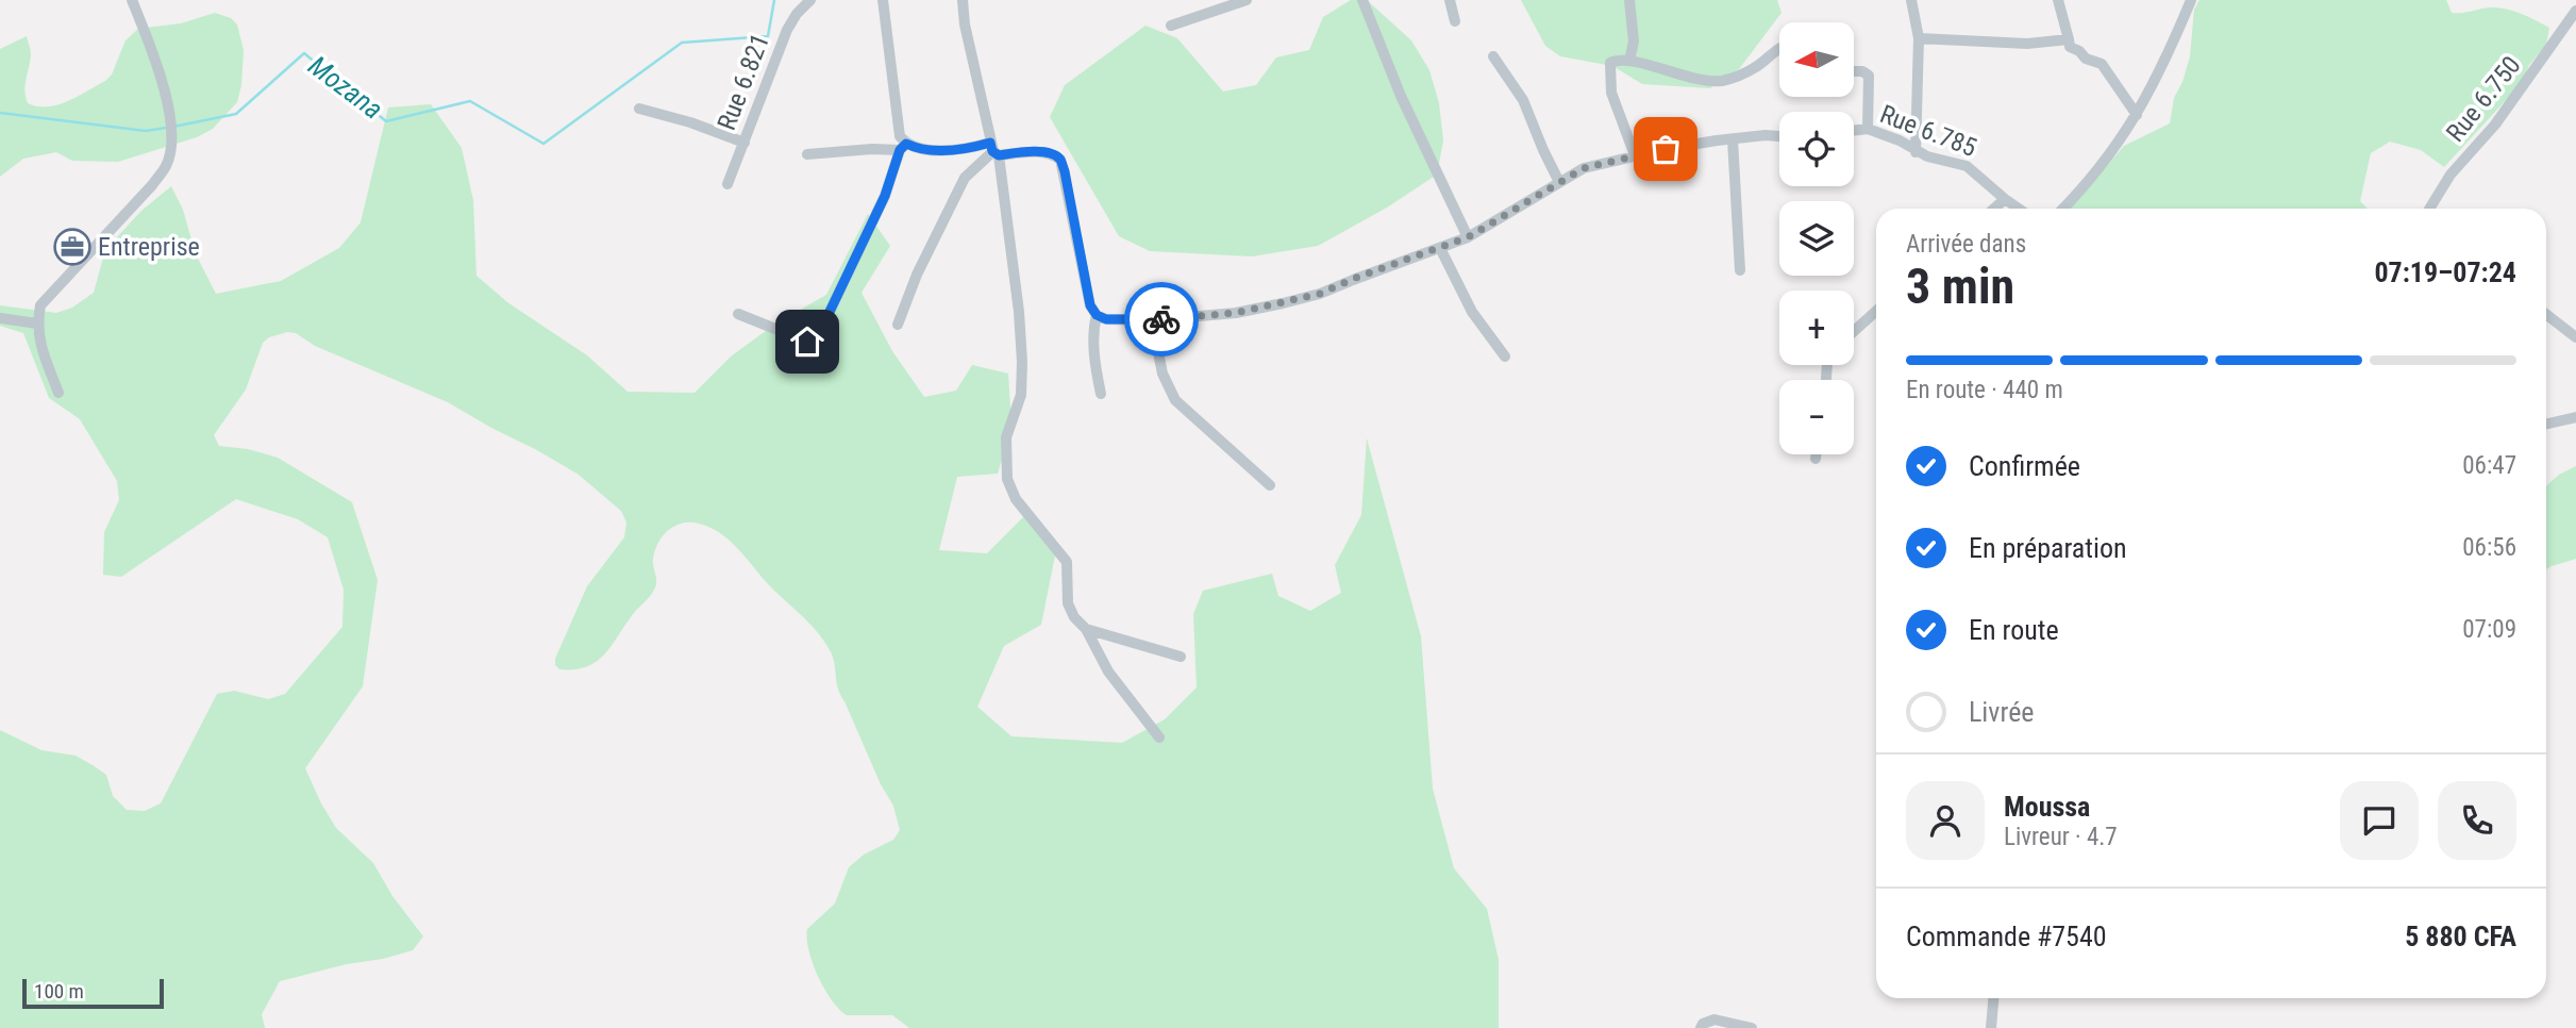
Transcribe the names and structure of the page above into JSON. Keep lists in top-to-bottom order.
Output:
{
  "streets": {
    "street": ["Rue 6.821", "Rue 6.750", "Rue 6.785"]
  },
  "water": ["Mozana"],
  "places": {
    "office": ["Entreprise"]
  },
  "scale_bar": "100 m",
  "north": "left",
  "page": {
    "map_buttons": ["+", "−"],
    "heading": ["3 min", "Arrivée dans", "07:19–07:24"],
    "panel": [
      "Moussa",
      "Livreur · 4.7",
      "Commande #7540",
      "5 880 CFA"
    ],
    "bar": "En route · 440 m",
    "list": [
      ["Confirmée", "06:47"],
      ["En préparation", "06:56"],
      ["En route", "07:09"],
      "Livrée"
    ],
    "scale": "100 m"
  }
}
